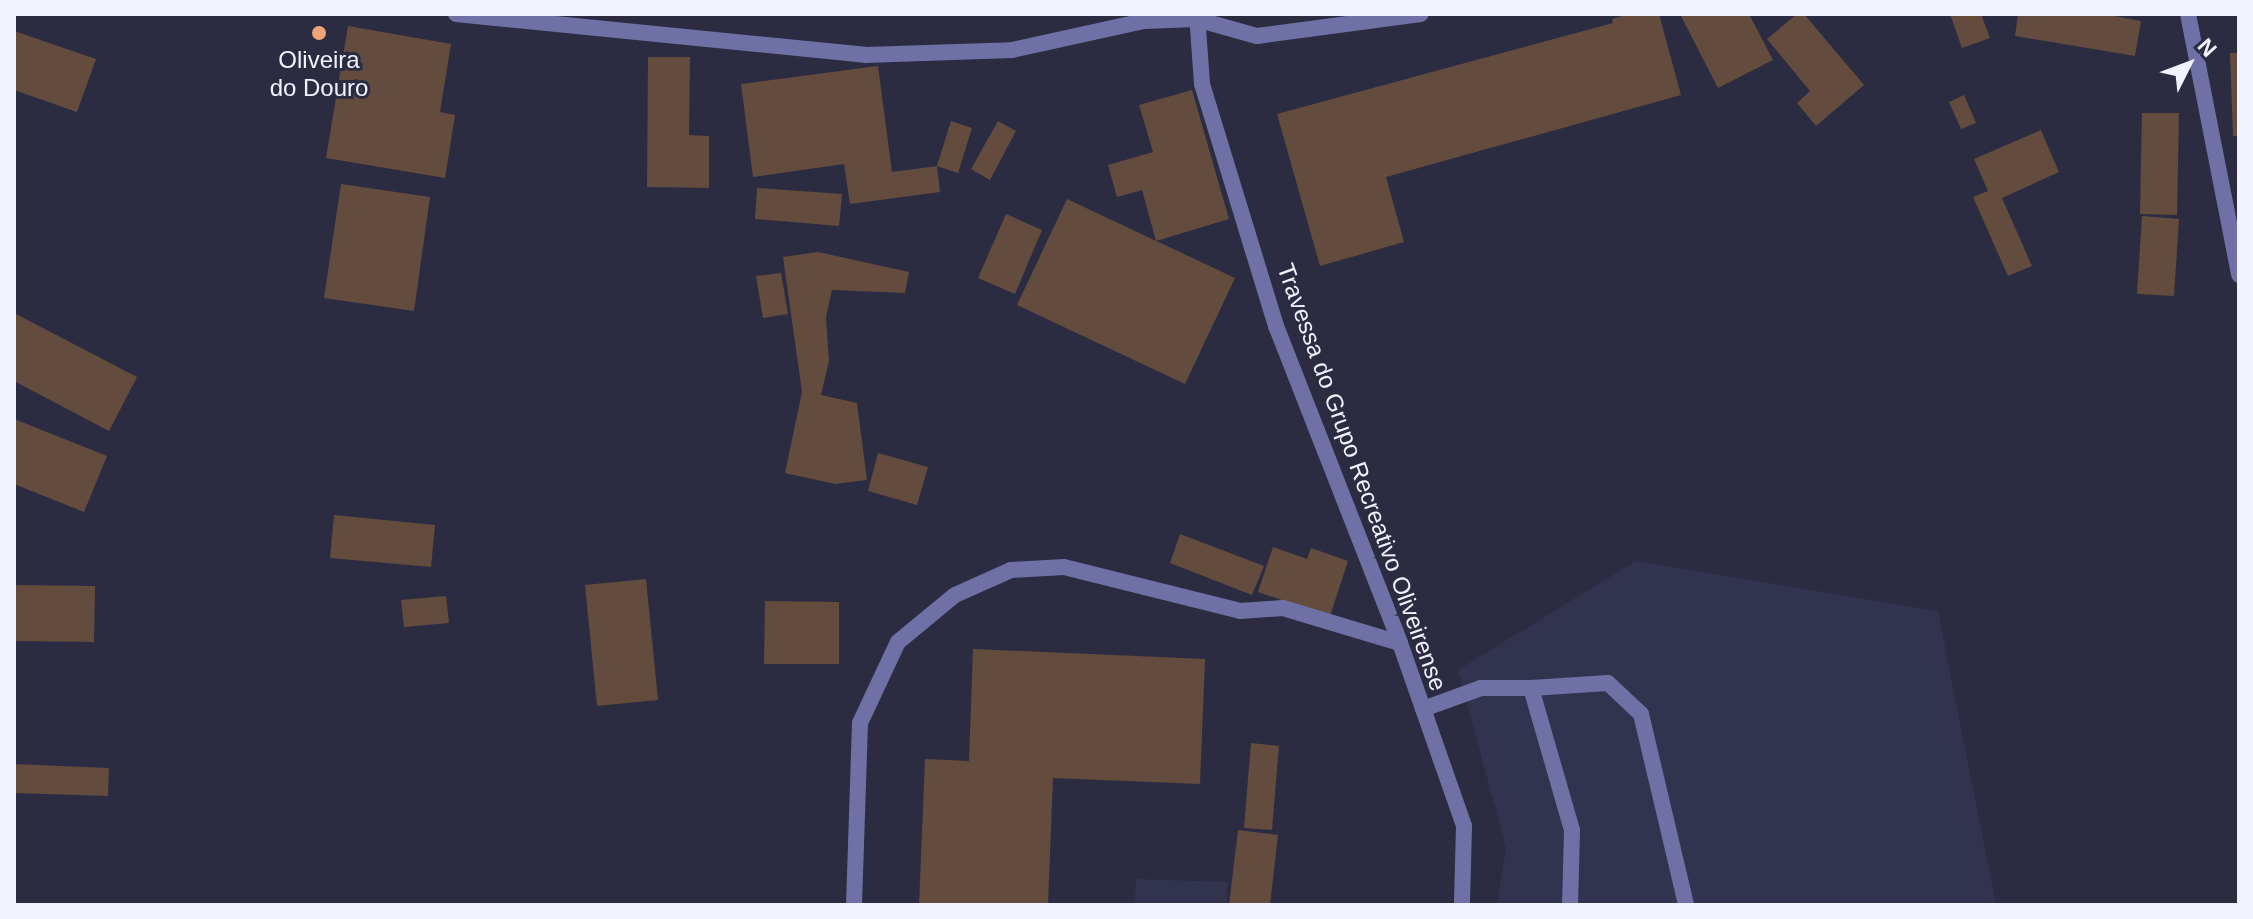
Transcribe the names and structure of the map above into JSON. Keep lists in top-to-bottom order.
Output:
{
  "streets": {
    "street": ["Travessa do Grupo Recreativo Oliveirense"]
  },
  "places": ["Oliveira do Douro"],
  "north": "top right"
}
